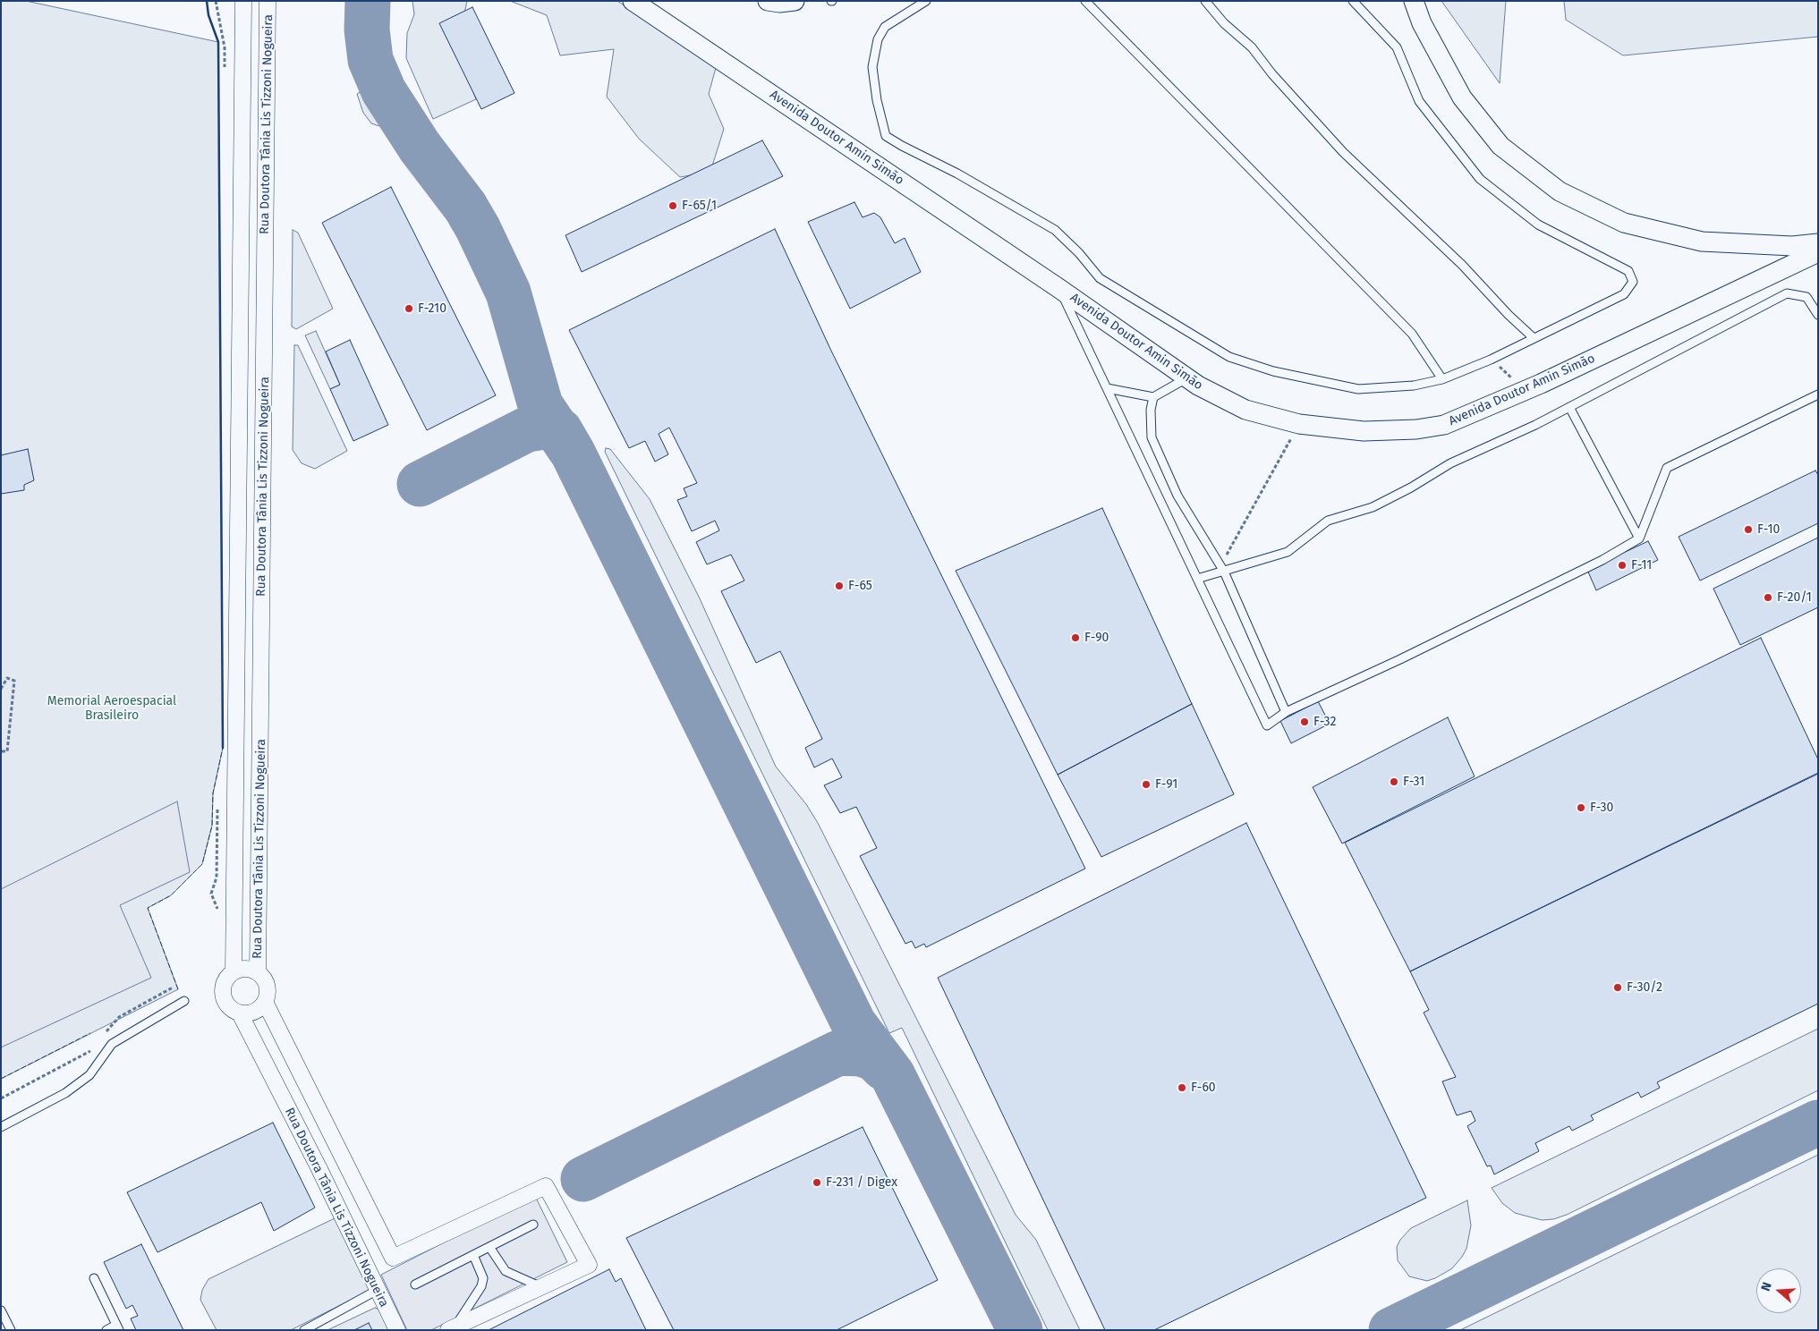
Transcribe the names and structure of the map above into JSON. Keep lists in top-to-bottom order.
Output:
{
  "streets": {
    "street": ["Rua Doutora Tânia Lis Tizzoni Nogueira", "Avenida Doutor Amin Simão"]
  },
  "parks": ["Memorial Aeroespacial Brasileiro"],
  "places": [
    "F-65/1",
    "F-210",
    "F-10",
    "F-11",
    "F-65",
    "F-20/1",
    "F-90",
    "F-32",
    "F-31",
    "F-91",
    "F-30",
    "F-30/2",
    "F-60",
    "F-231 / Digex"
  ],
  "north": "left"
}
